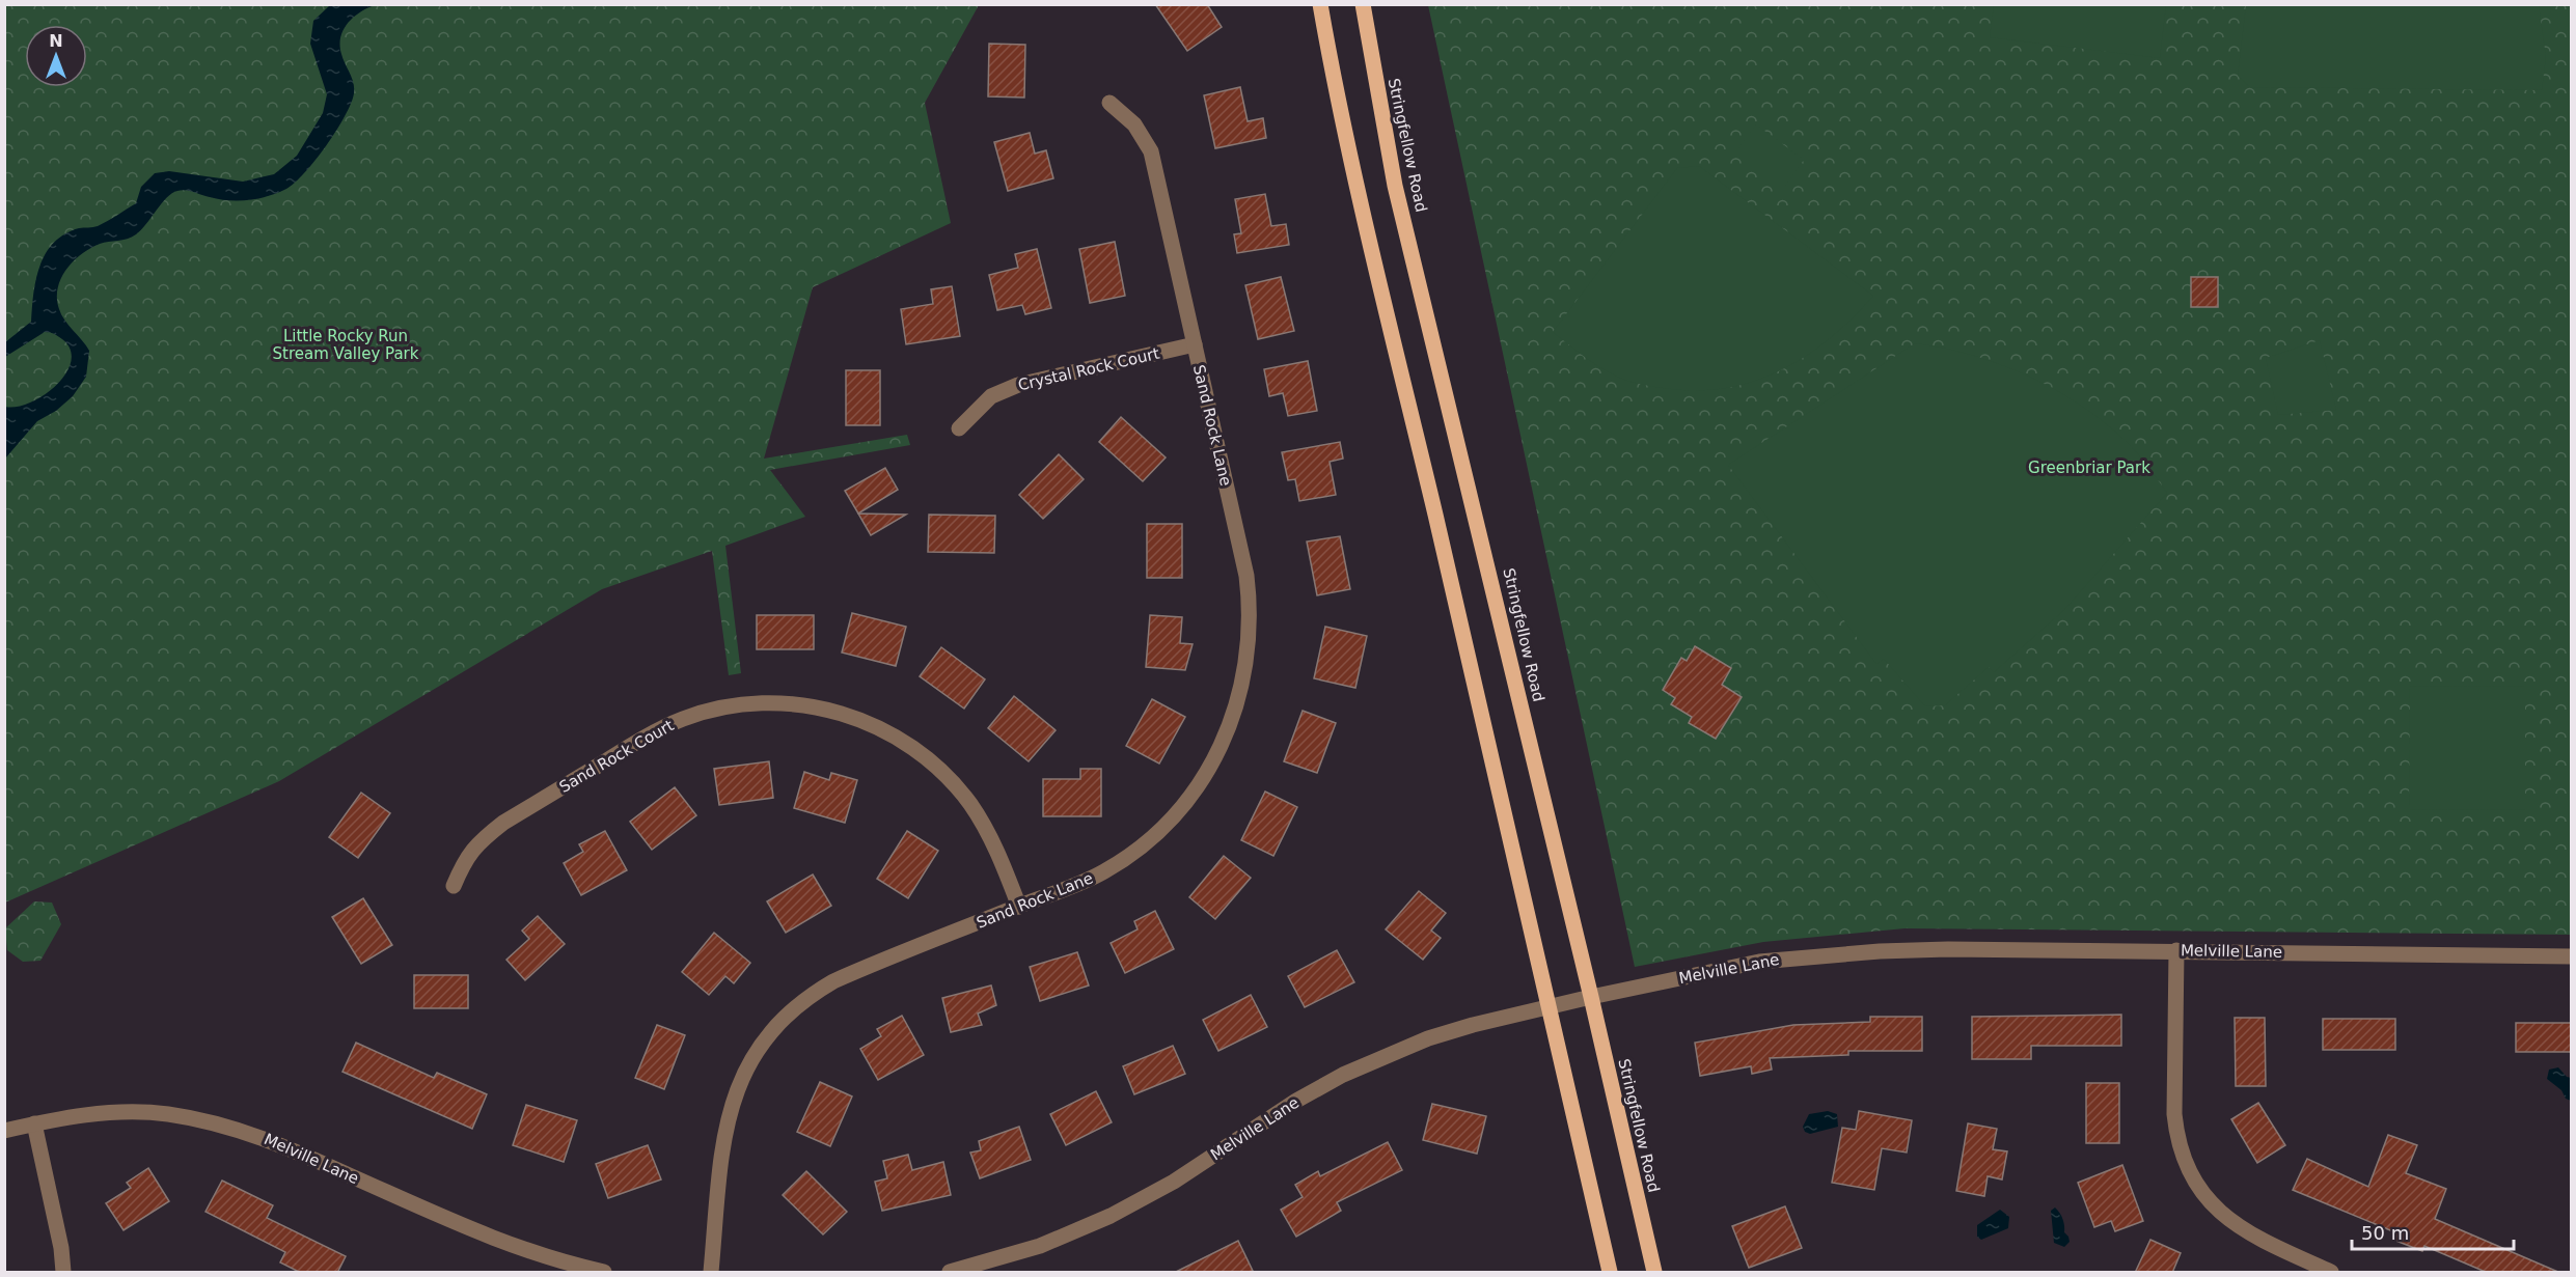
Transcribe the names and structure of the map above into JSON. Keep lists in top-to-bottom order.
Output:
{
  "streets": {
    "main road": ["Stringfellow Road"],
    "street": [
      "Crystal Rock Court",
      "Sand Rock Lane",
      "Sand Rock Court",
      "Melville Lane"
    ]
  },
  "crossings": [
    ["Stringfellow Road", "Melville Lane"],
    ["Crystal Rock Court", "Sand Rock Lane"],
    ["Sand Rock Lane", "Sand Rock Court"]
  ],
  "parks": ["Little Rocky Run Stream Valley Park", "Greenbriar Park"],
  "scale_bar": "50 m",
  "north": "top"
}
